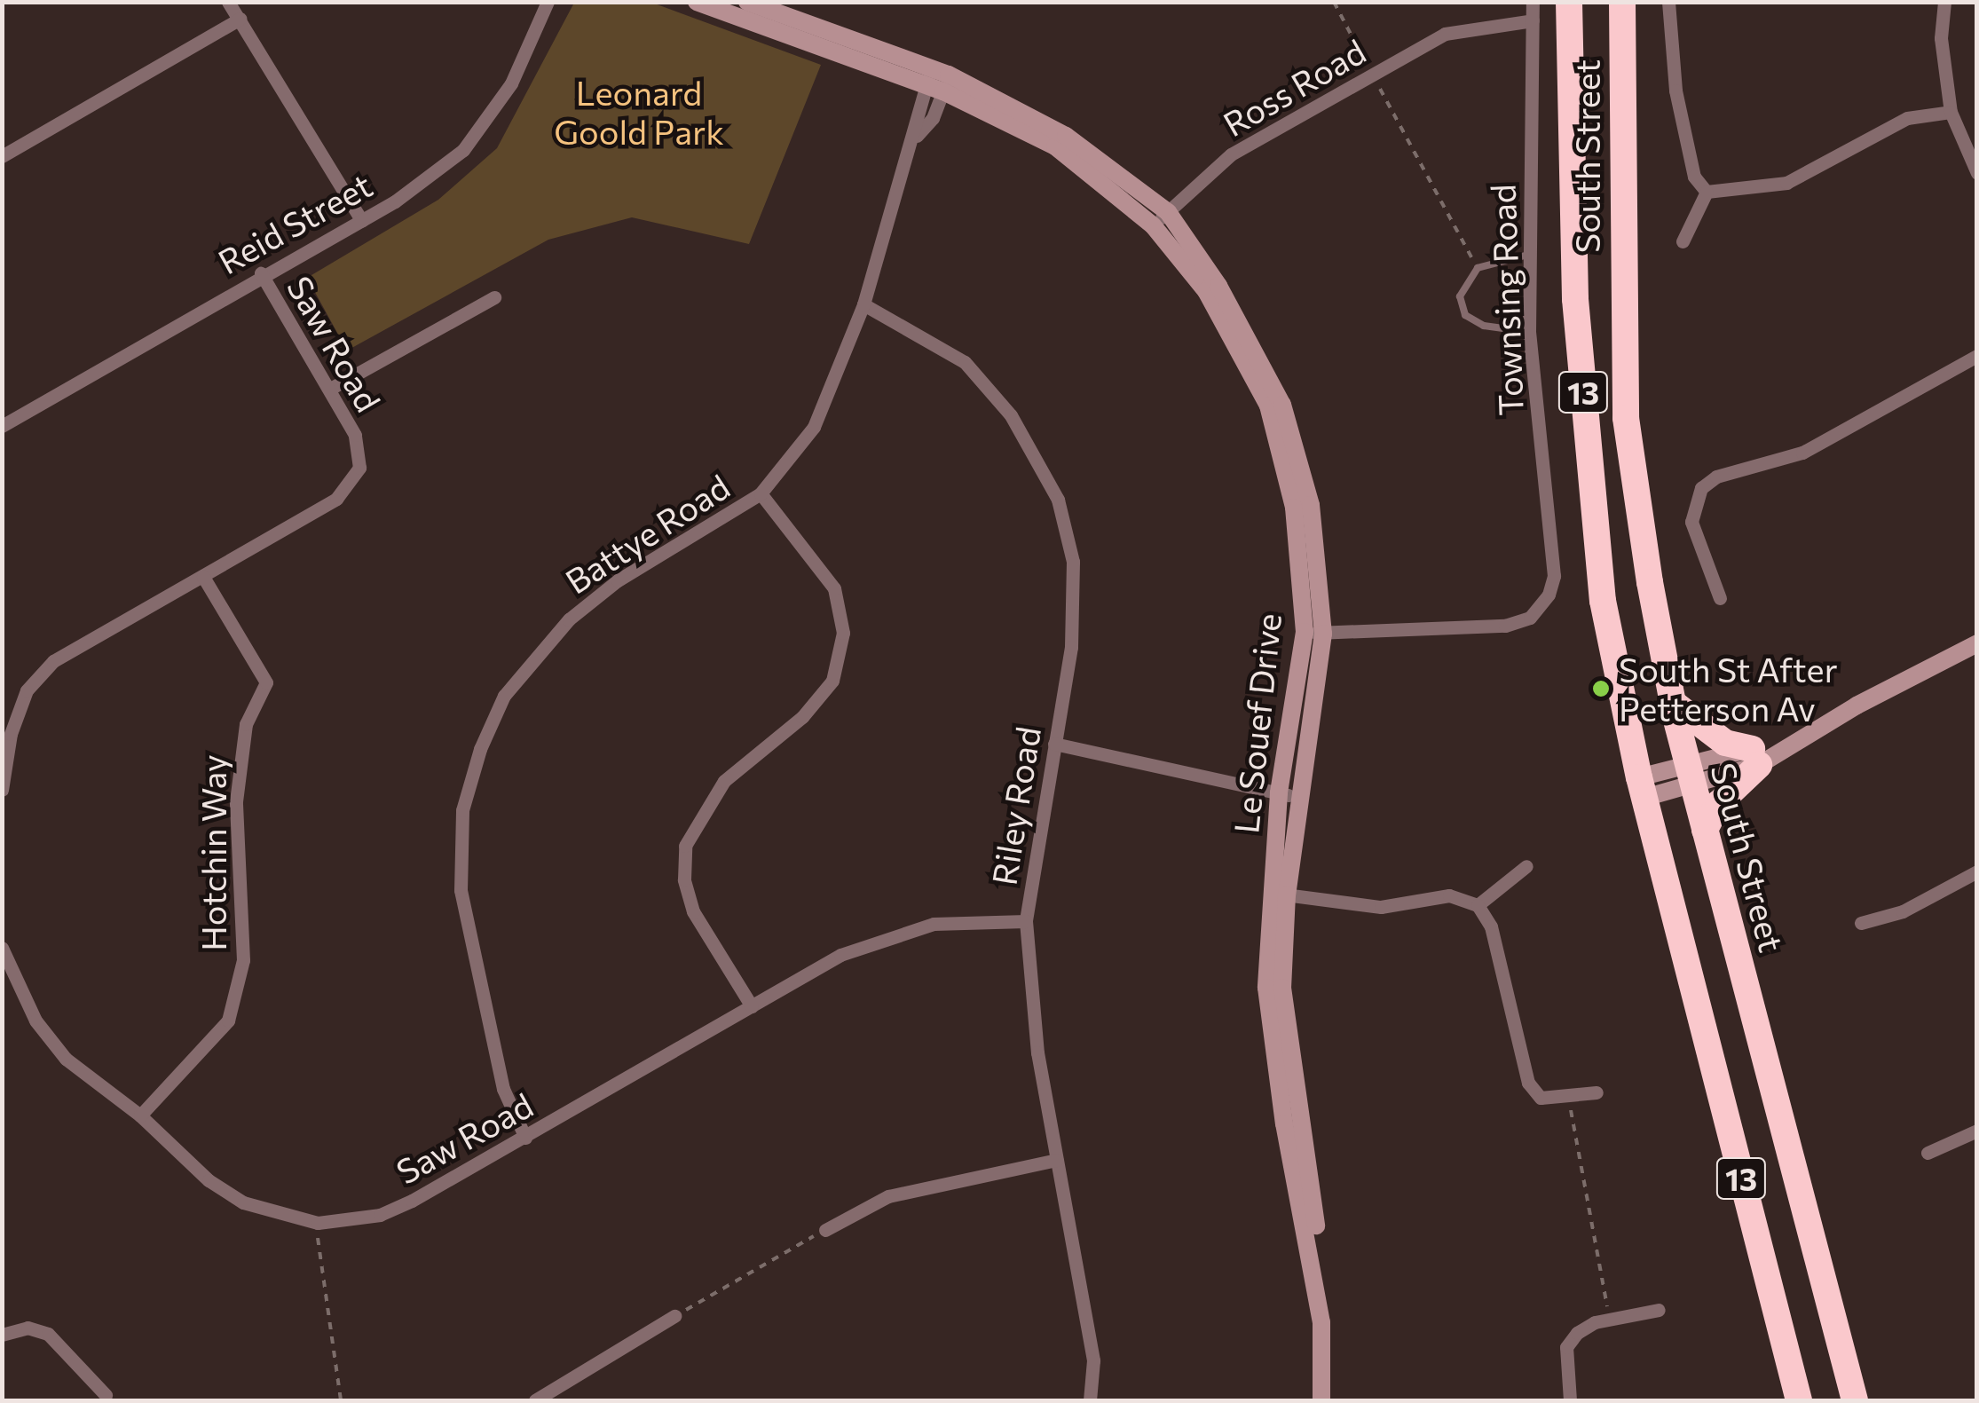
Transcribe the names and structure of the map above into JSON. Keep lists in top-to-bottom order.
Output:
{
  "streets": {
    "highway": ["South Street", "13"],
    "street": [
      "Ross Road",
      "Reid Street",
      "Townsing Road",
      "Saw Road",
      "Battye Road",
      "Le Souef Drive",
      "Riley Road",
      "Hotchin Way"
    ]
  },
  "crossings": [
    ["Ross Road", "Townsing Road"],
    ["Ross Road", "Le Souef Drive"],
    ["Reid Street", "Saw Road"],
    ["Townsing Road", "Le Souef Drive"],
    ["Saw Road", "Battye Road"],
    ["Saw Road", "Riley Road"],
    ["Saw Road", "Hotchin Way"],
    ["Battye Road", "Le Souef Drive"],
    ["Battye Road", "Riley Road"]
  ],
  "parks": ["Leonard Goold Park"],
  "places": ["South St After Petterson Av"]
}
